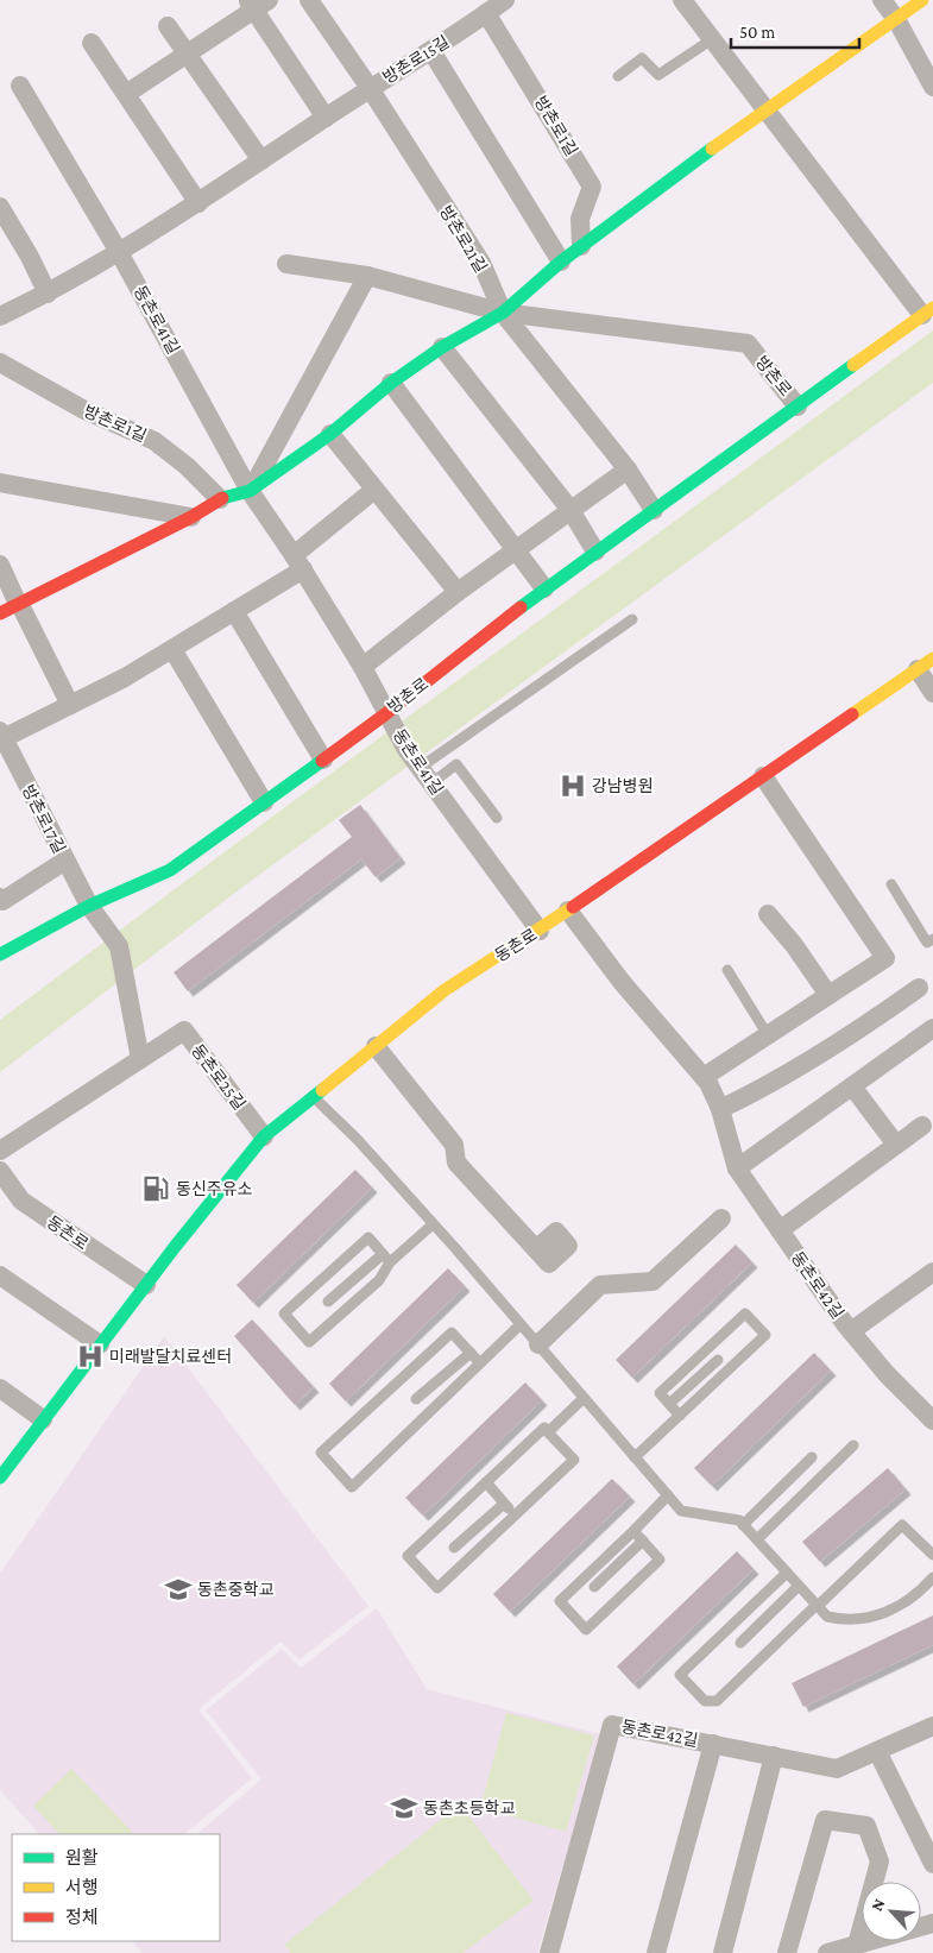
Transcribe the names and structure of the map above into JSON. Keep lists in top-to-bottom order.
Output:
{
  "streets": {
    "street": [
      "방촌로15길",
      "방촌로1길",
      "방촌로21길",
      "동촌로41길",
      "방촌로",
      "방촌로17길",
      "동촌로",
      "동촌로25길",
      "동촌로42길"
    ]
  },
  "crossings": [
    ["방촌로15길", "방촌로1길"],
    ["방촌로15길", "방촌로21길"],
    ["방촌로15길", "동촌로41길"],
    ["방촌로21길", "방촌로"],
    ["동촌로41길", "방촌로"],
    ["동촌로41길", "동촌로"],
    ["방촌로", "방촌로17길"],
    ["동촌로", "동촌로25길"],
    ["동촌로", "동촌로42길"]
  ],
  "places": {
    "hospital": ["강남병원", "미래발달치료센터"],
    "fuel station": ["동신주유소"],
    "school or university": ["동촌중학교", "동촌초등학교"]
  },
  "legend": ["원활", "서행", "정체"],
  "scale_bar": "50 m",
  "north": "top left"
}
